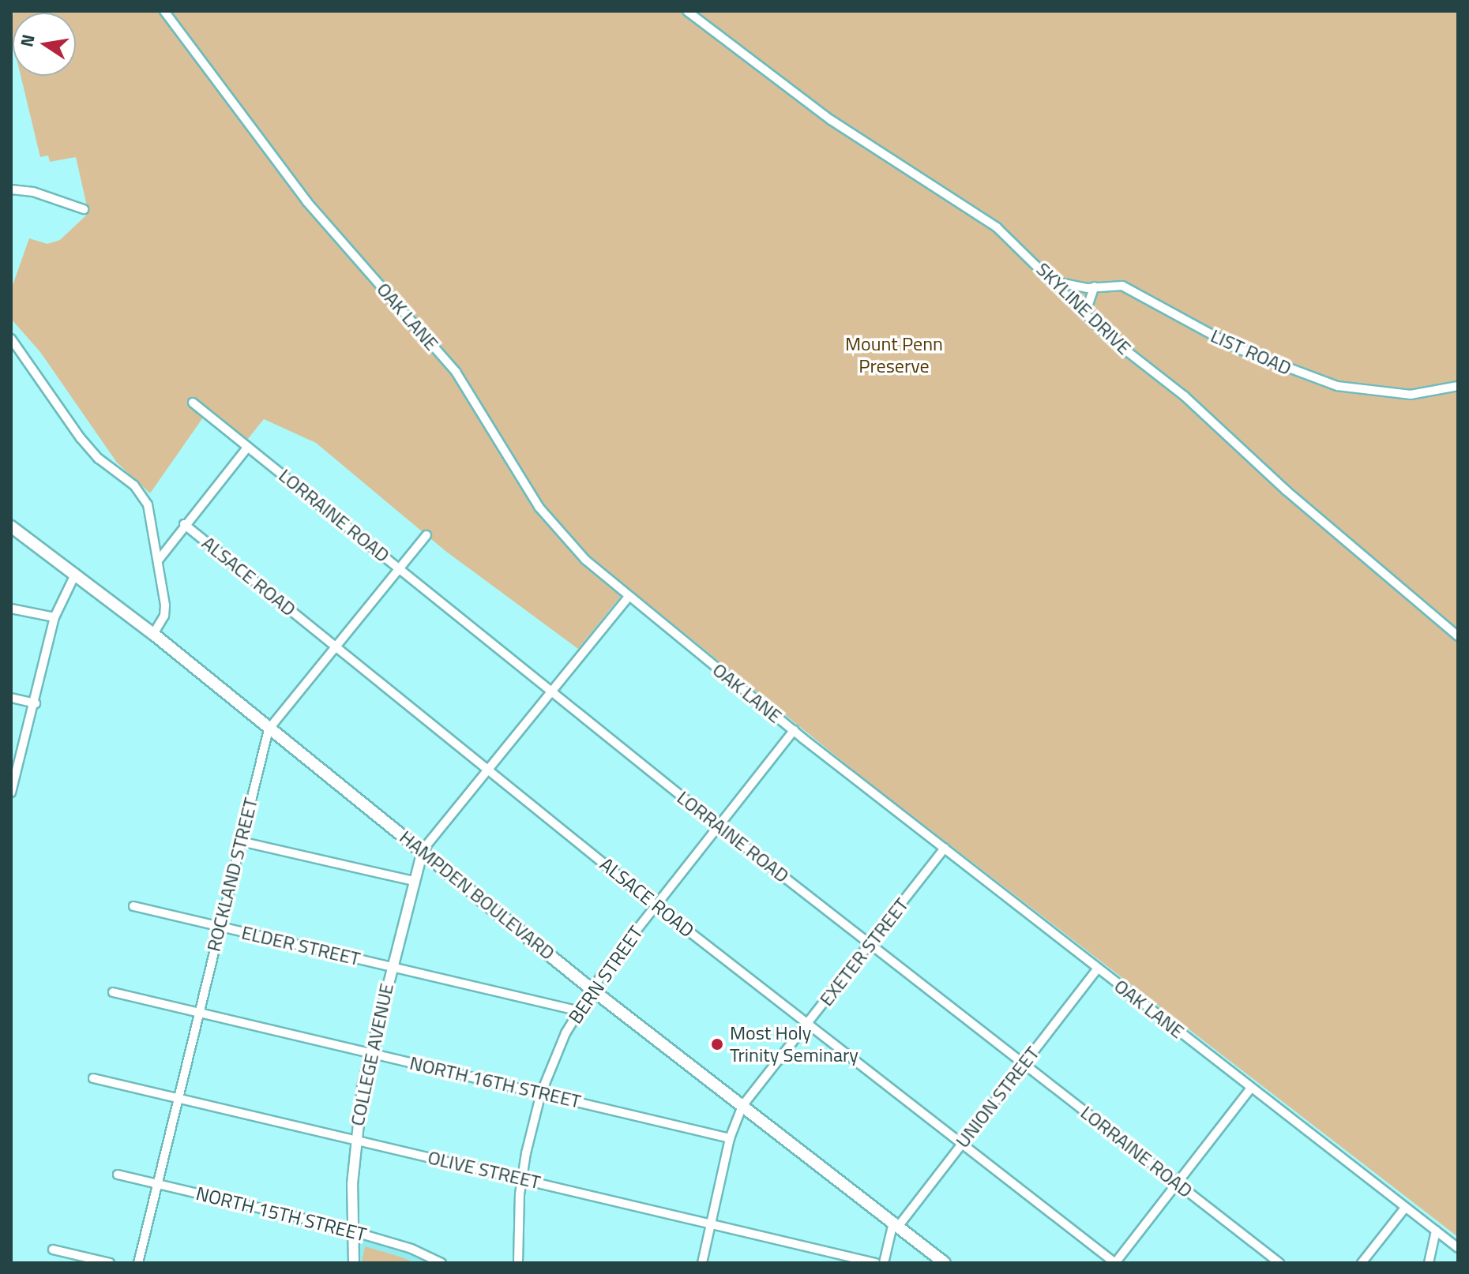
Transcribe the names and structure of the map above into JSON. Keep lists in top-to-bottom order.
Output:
{
  "streets": {
    "main road": ["HAMPDEN BOULEVARD"],
    "street": [
      "SKYLINE DRIVE",
      "OAK LANE",
      "LIST ROAD",
      "LORRAINE ROAD",
      "ALSACE ROAD",
      "ROCKLAND STREET",
      "ELDER STREET",
      "EXETER STREET",
      "BERN STREET",
      "COLLEGE AVENUE",
      "NORTH 16TH STREET",
      "UNION STREET",
      "OLIVE STREET",
      "NORTH 15TH STREET"
    ]
  },
  "crossings": [
    ["SKYLINE DRIVE", "LIST ROAD"],
    ["OAK LANE", "EXETER STREET"],
    ["OAK LANE", "BERN STREET"],
    ["OAK LANE", "UNION STREET"],
    ["LORRAINE ROAD", "ROCKLAND STREET"],
    ["LORRAINE ROAD", "EXETER STREET"],
    ["LORRAINE ROAD", "BERN STREET"],
    ["LORRAINE ROAD", "UNION STREET"],
    ["ALSACE ROAD", "ROCKLAND STREET"],
    ["ALSACE ROAD", "EXETER STREET"],
    ["ALSACE ROAD", "BERN STREET"],
    ["ALSACE ROAD", "UNION STREET"],
    ["ROCKLAND STREET", "HAMPDEN BOULEVARD"],
    ["ROCKLAND STREET", "ELDER STREET"],
    ["ROCKLAND STREET", "NORTH 16TH STREET"],
    ["ROCKLAND STREET", "OLIVE STREET"],
    ["ROCKLAND STREET", "NORTH 15TH STREET"],
    ["HAMPDEN BOULEVARD", "EXETER STREET"],
    ["HAMPDEN BOULEVARD", "BERN STREET"],
    ["HAMPDEN BOULEVARD", "COLLEGE AVENUE"],
    ["HAMPDEN BOULEVARD", "UNION STREET"],
    ["ELDER STREET", "BERN STREET"],
    ["ELDER STREET", "COLLEGE AVENUE"],
    ["EXETER STREET", "NORTH 16TH STREET"],
    ["EXETER STREET", "OLIVE STREET"],
    ["BERN STREET", "NORTH 16TH STREET"],
    ["BERN STREET", "OLIVE STREET"],
    ["COLLEGE AVENUE", "NORTH 16TH STREET"],
    ["COLLEGE AVENUE", "OLIVE STREET"],
    ["COLLEGE AVENUE", "NORTH 15TH STREET"]
  ],
  "parks": ["Mount Penn Preserve"],
  "places": ["Most Holy Trinity Seminary"],
  "north": "left"
}
